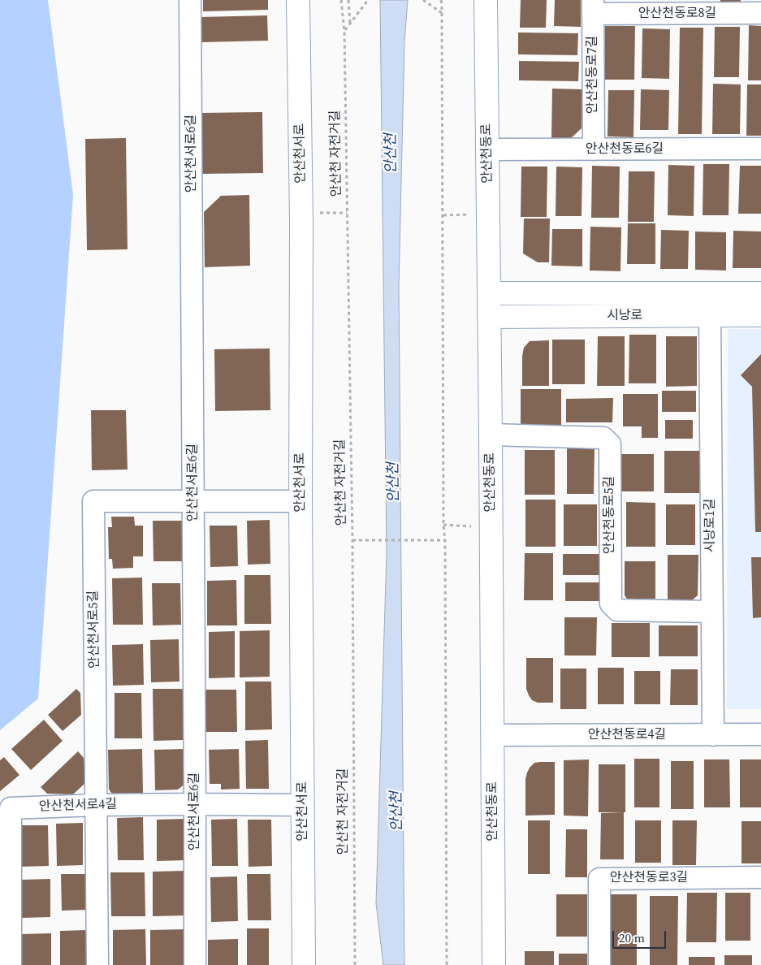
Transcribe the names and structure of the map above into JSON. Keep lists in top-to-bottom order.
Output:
{
  "streets": {
    "street": [
      "안산천동로8길",
      "안산천동로7길",
      "안산천동로6길",
      "안산천서로6길",
      "안산천서로",
      "안산천동로",
      "시낭로",
      "안산천동로5길",
      "시낭로1길",
      "안산천서로5길",
      "안산천동로4길",
      "안산천서로4길",
      "안산천동로3길"
    ],
    "path": ["안산천 자전거길"]
  },
  "crossings": [
    ["안산천동로8길", "안산천동로7길"],
    ["안산천동로7길", "안산천동로6길"],
    ["안산천동로6길", "안산천동로"],
    ["안산천서로6길", "안산천서로5길"],
    ["안산천서로6길", "안산천서로4길"],
    ["안산천서로", "안산천서로5길"],
    ["안산천서로", "안산천서로4길"],
    ["안산천동로", "시낭로"],
    ["안산천동로", "안산천동로5길"],
    ["안산천동로", "안산천동로4길"],
    ["시낭로", "시낭로1길"],
    ["안산천동로5길", "시낭로1길"],
    ["시낭로1길", "안산천동로4길"],
    ["안산천서로5길", "안산천서로4길"]
  ],
  "water": ["안산천"],
  "scale_bar": "20 m"
}
